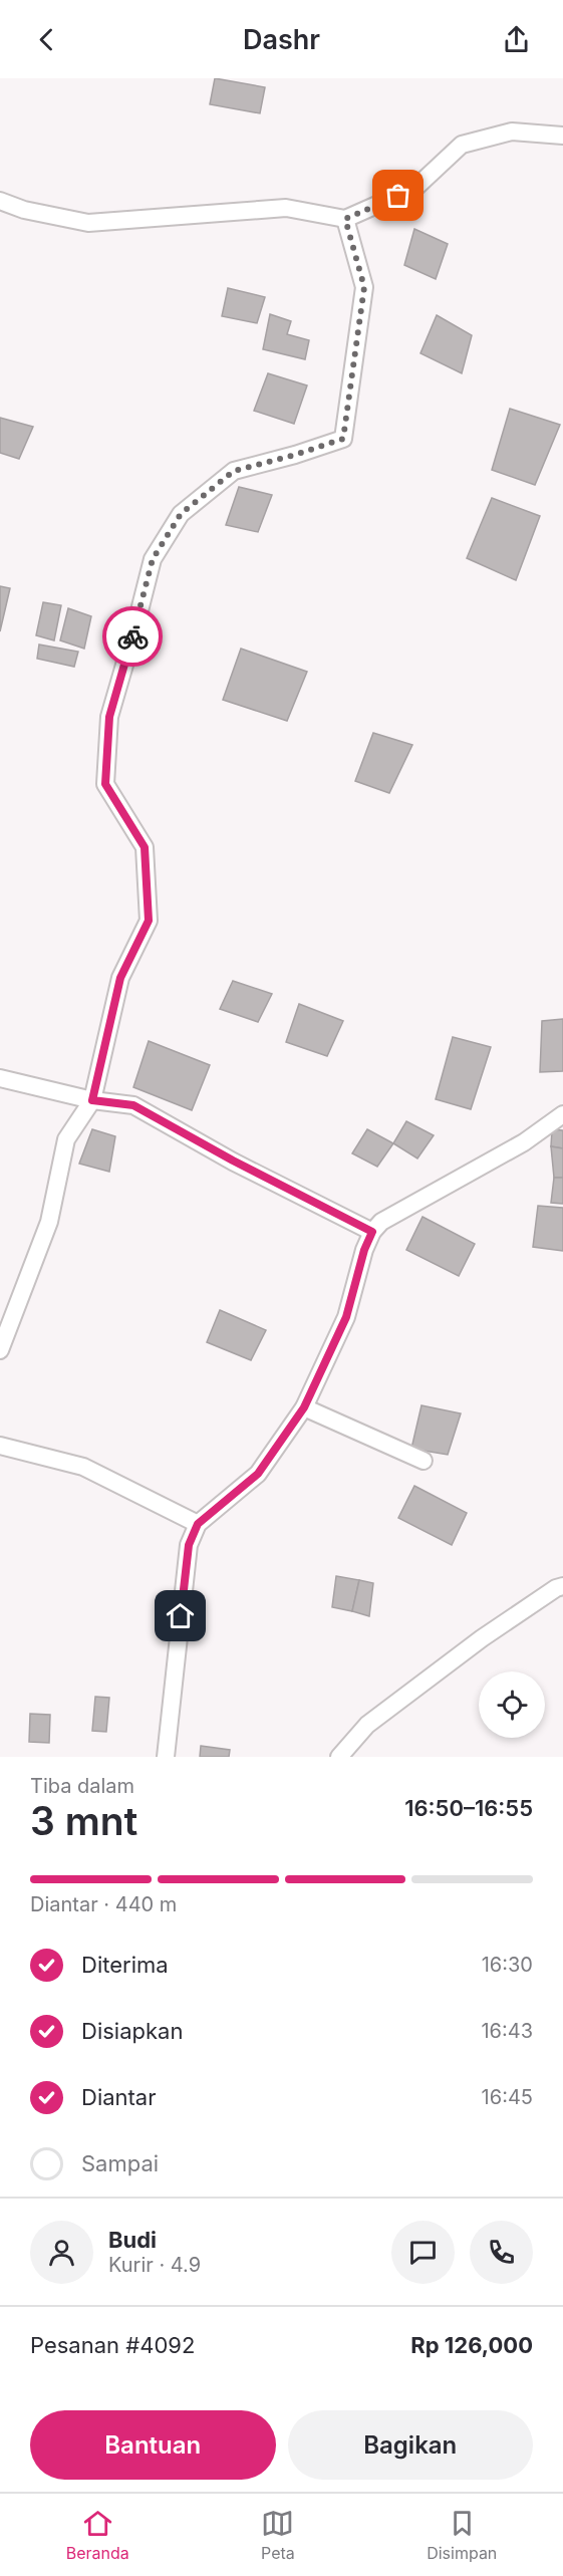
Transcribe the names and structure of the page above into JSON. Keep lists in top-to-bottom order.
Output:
{
  "page": {
    "header": "Dashr",
    "heading": ["3 mnt", "Tiba dalam", "16:50–16:55"],
    "panel": [
      "Budi",
      "Kurir · 4.9",
      "Pesanan #4092",
      "Rp 126,000"
    ],
    "bar": "Diantar · 440 m",
    "list": [
      ["Diterima", "16:30"],
      ["Disiapkan", "16:43"],
      ["Diantar", "16:45"],
      "Sampai"
    ],
    "buttons": ["Bantuan", "Bagikan"],
    "tabs": ["Beranda", "Peta", "Disimpan"]
  }
}
